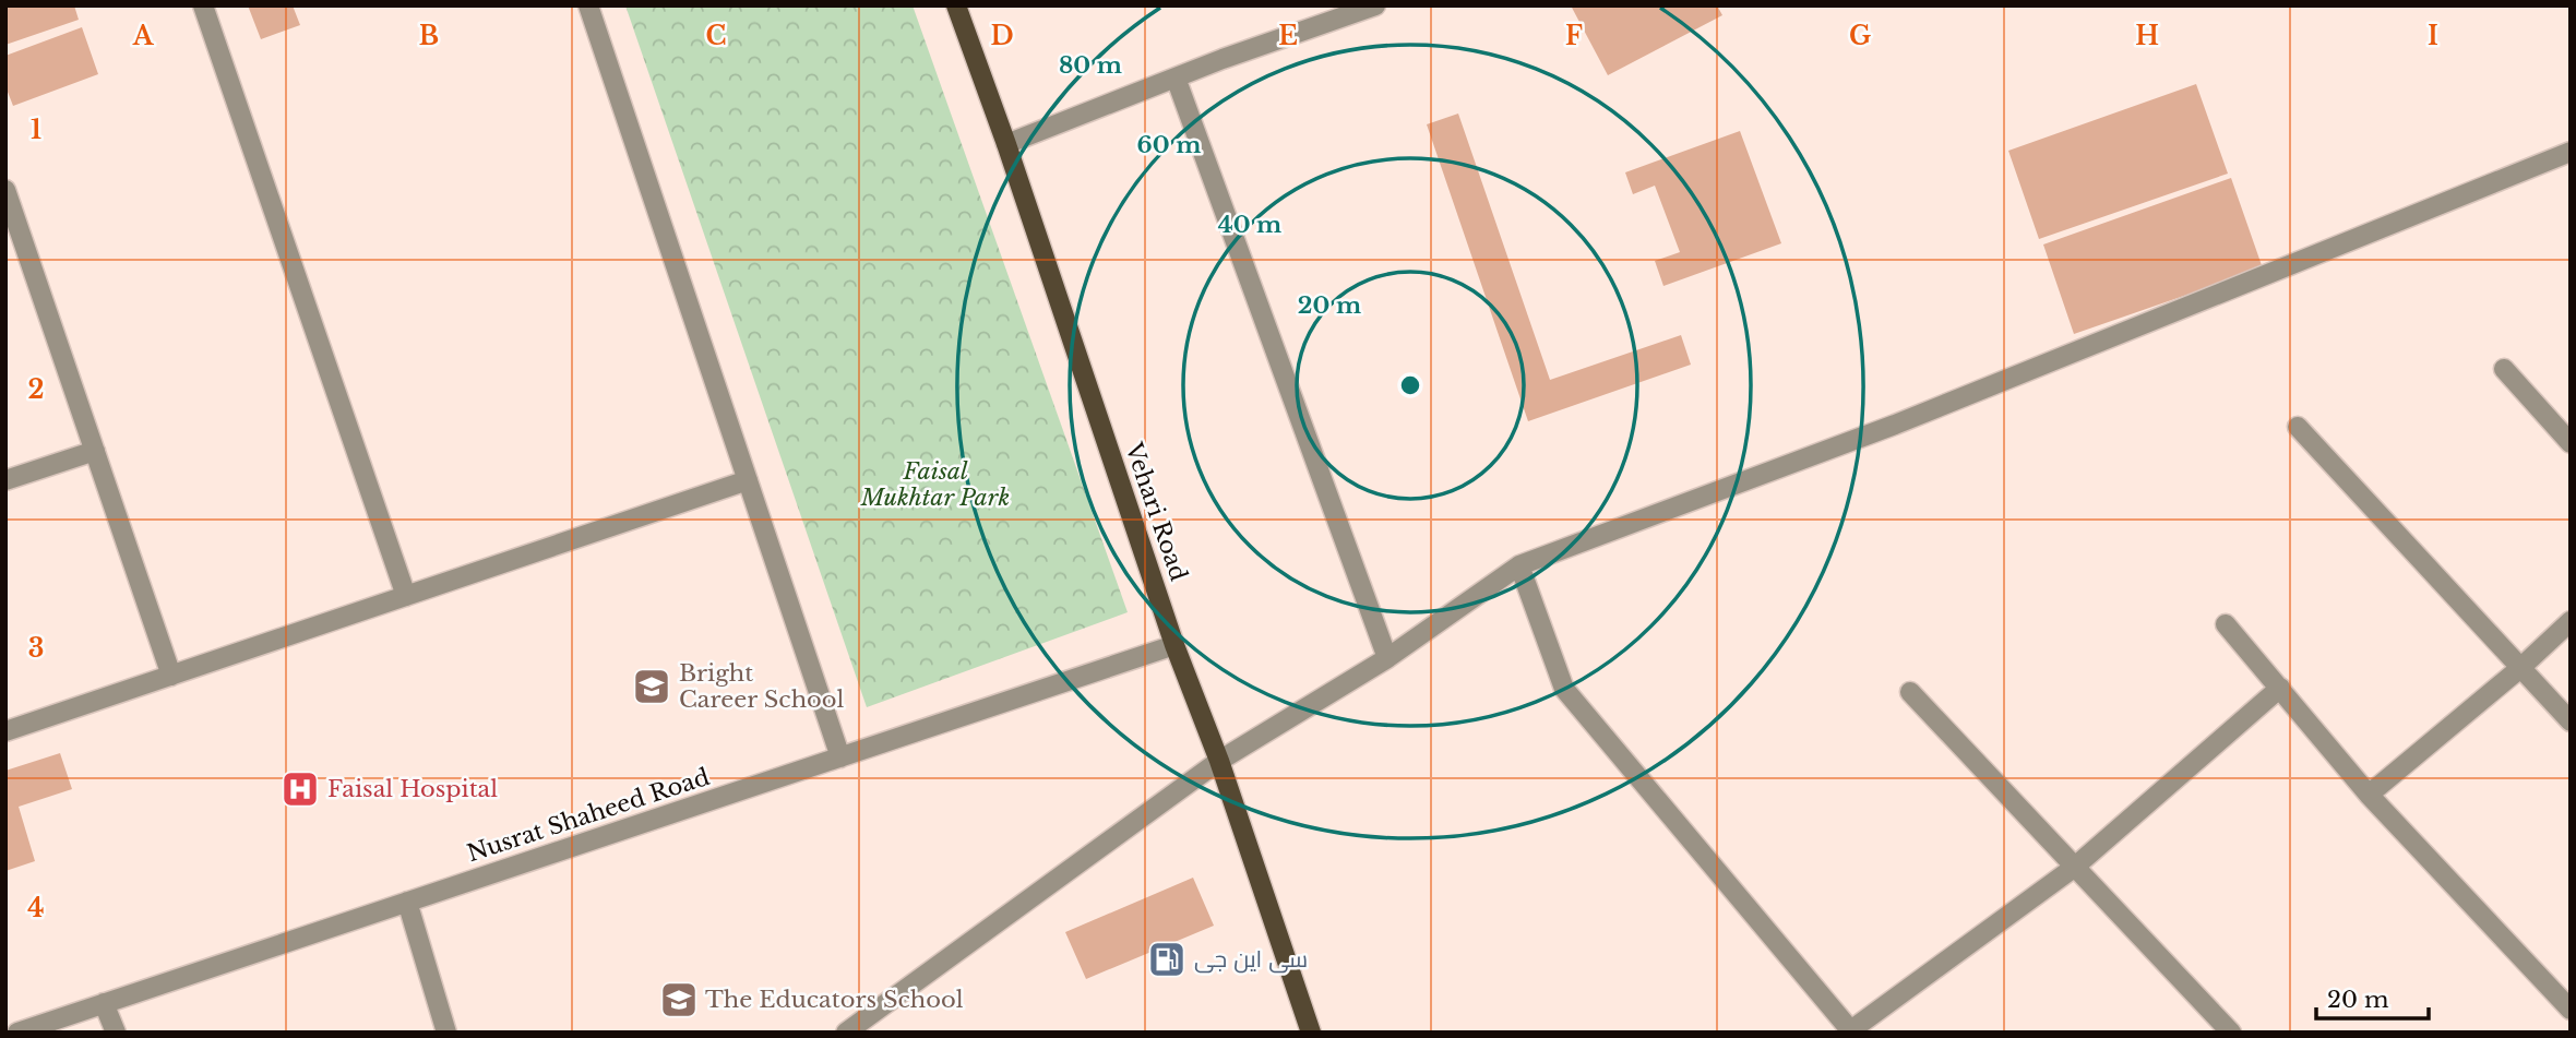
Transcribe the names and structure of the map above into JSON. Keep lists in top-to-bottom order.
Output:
{
  "streets": {
    "main road": ["Vehari Road"],
    "street": ["Nusrat Shaheed Road"]
  },
  "crossings": [
    ["Vehari Road", "Nusrat Shaheed Road"]
  ],
  "parks": ["Faisal Mukhtar Park"],
  "places": {
    "school or university": ["Bright Career School", "The Educators School"],
    "hospital": ["Faisal Hospital"],
    "fuel station": ["سی این جی"]
  },
  "scale_bar": "20 m",
  "grid": {
    "columns": [
      "A",
      "B",
      "C",
      "D",
      "E",
      "F",
      "G",
      "H",
      "I"
    ],
    "rows": [
      "1",
      "2",
      "3",
      "4"
    ]
  },
  "rings": [
    "80 m",
    "60 m",
    "40 m",
    "20 m"
  ]
}
